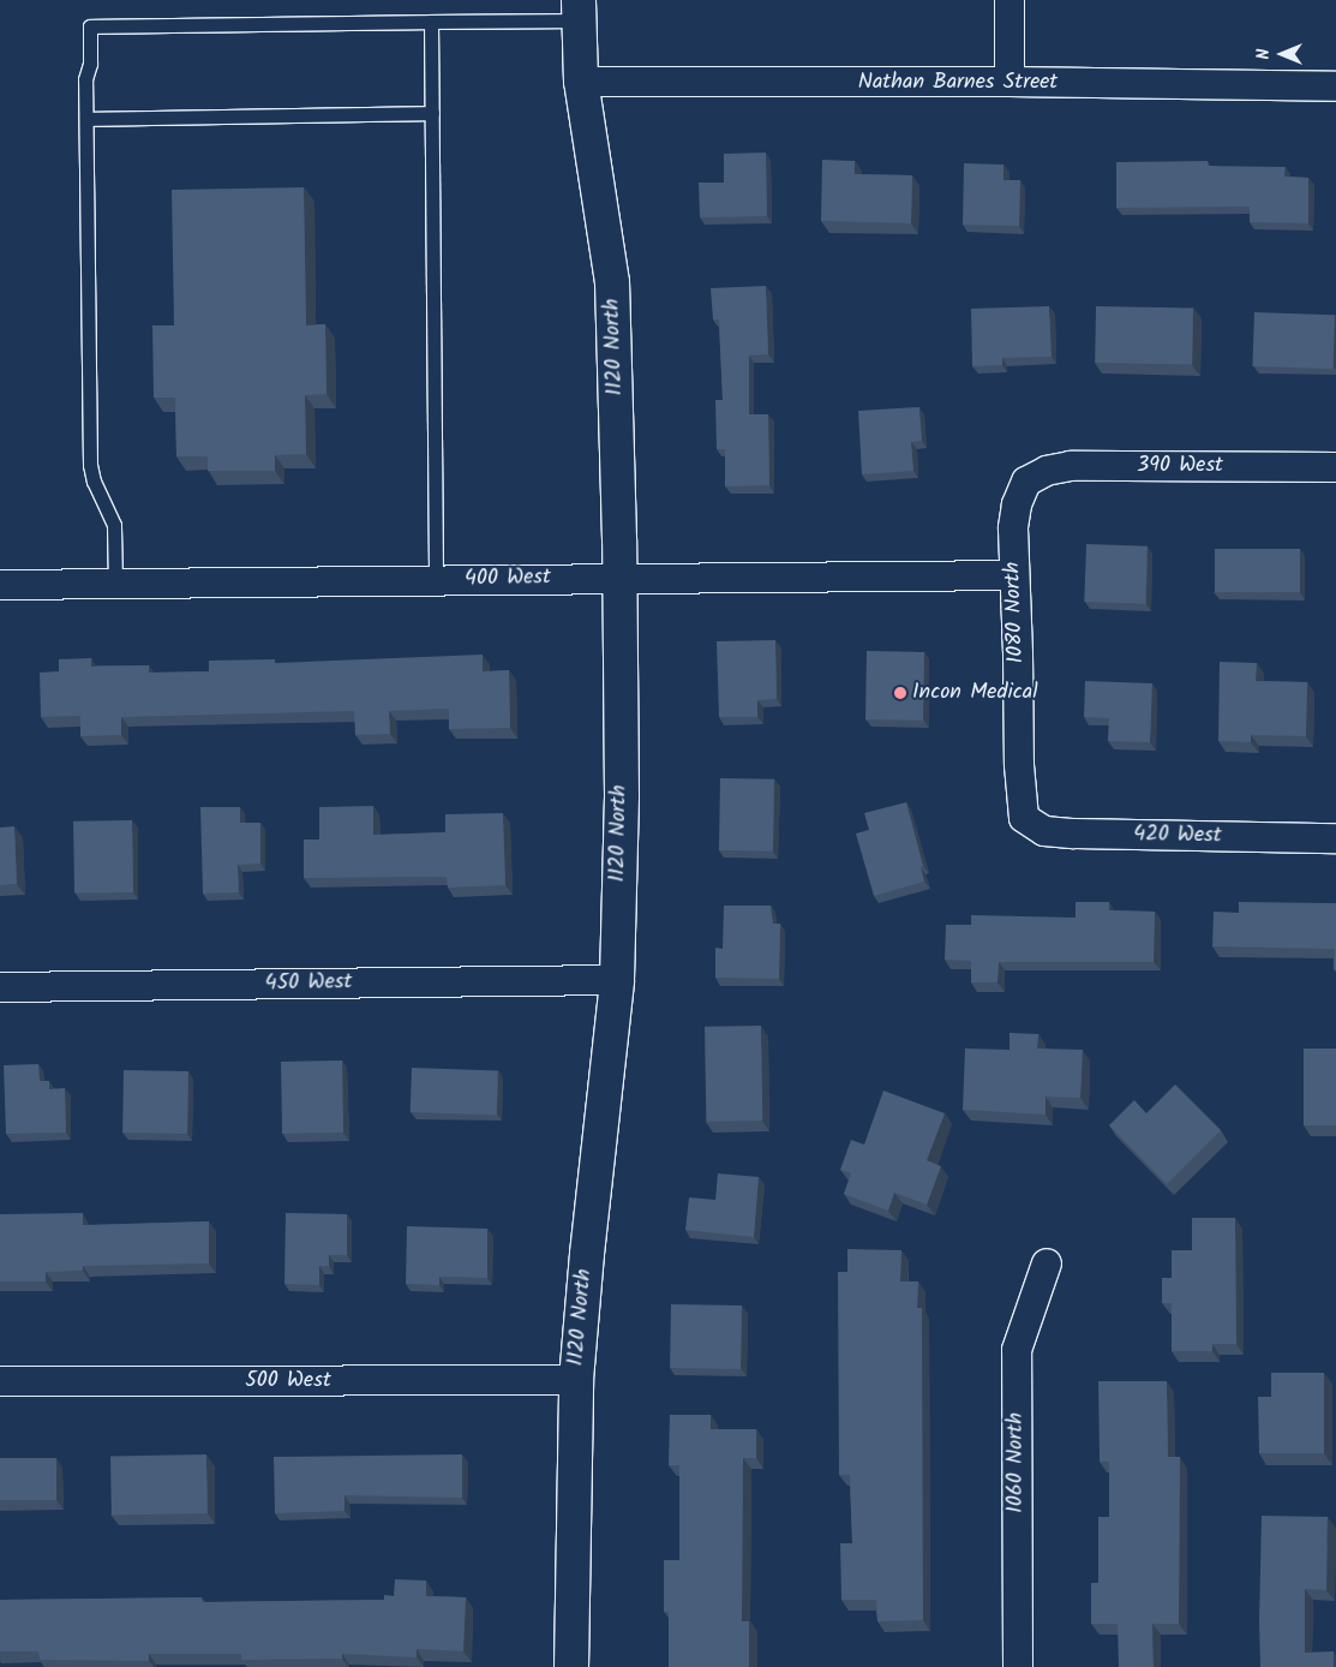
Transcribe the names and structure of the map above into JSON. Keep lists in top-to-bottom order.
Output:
{
  "streets": {
    "street": [
      "Nathan Barnes Street",
      "1120 North",
      "390 West",
      "400 West",
      "1080 North",
      "420 West",
      "450 West",
      "500 West",
      "1060 North"
    ]
  },
  "crossings": [
    ["Nathan Barnes Street", "1120 North"],
    ["1120 North", "400 West"],
    ["1120 North", "450 West"],
    ["1120 North", "500 West"],
    ["390 West", "1080 North"],
    ["400 West", "1080 North"],
    ["1080 North", "420 West"]
  ],
  "places": ["Incon Medical"],
  "north": "left"
}
